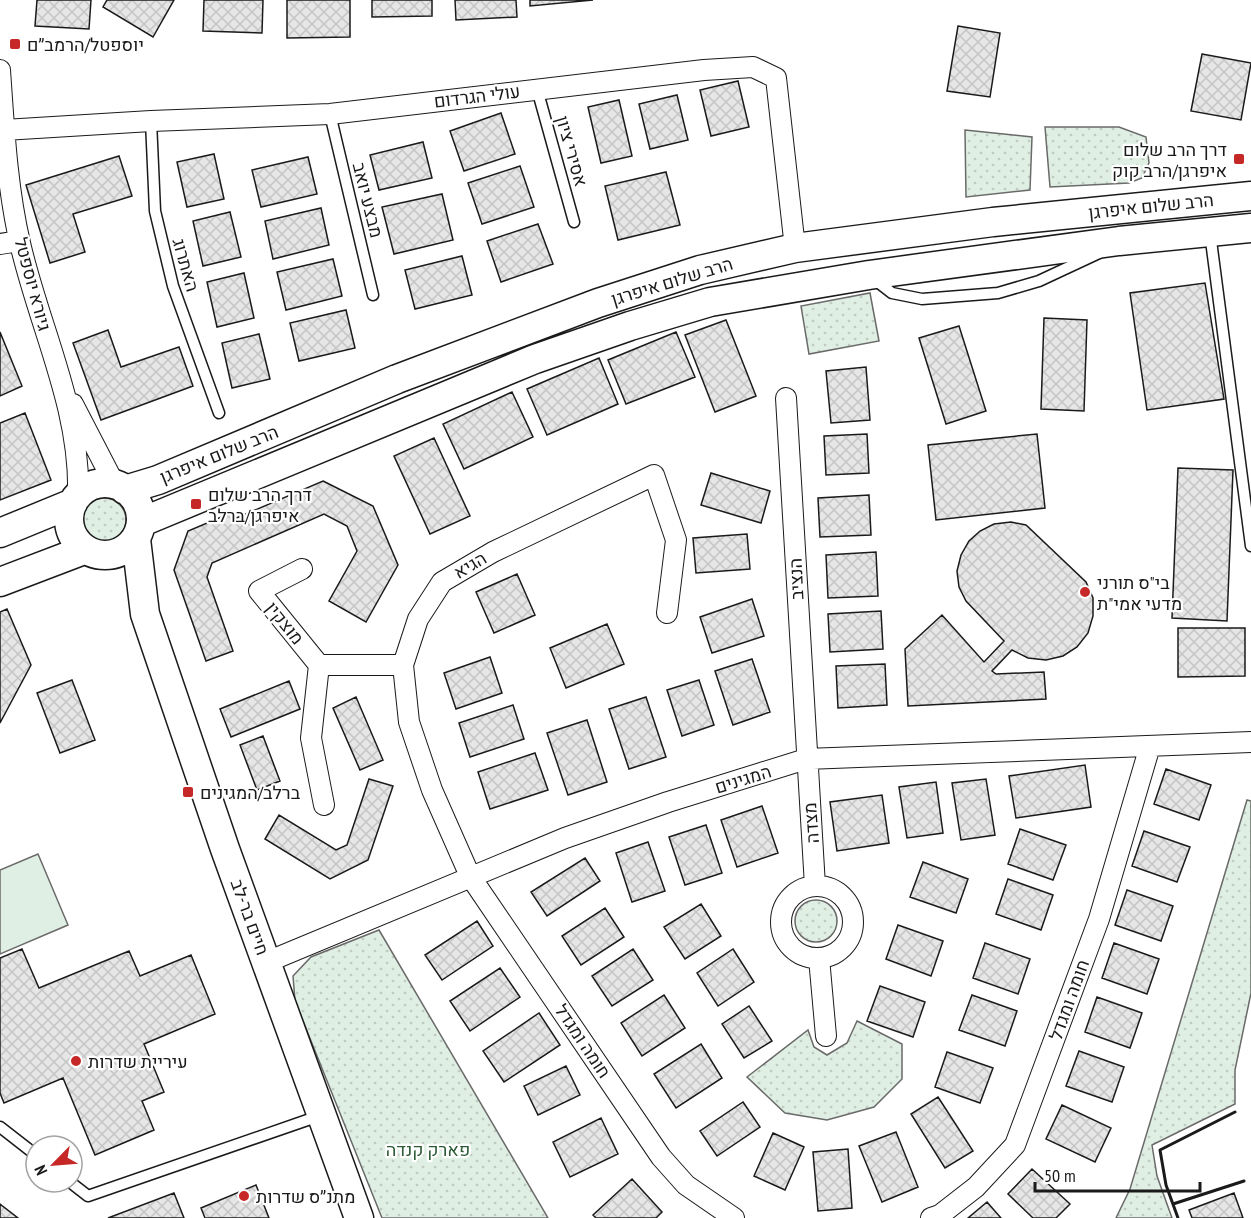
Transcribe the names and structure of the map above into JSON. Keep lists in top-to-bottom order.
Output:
{
  "streets": {
    "main road": ["הרב שלום איפרגן", "חיים בר-לב"],
    "street": [
      "עולי הגרדום",
      "גיורא יוספטל",
      "הגיא",
      "הנציב",
      "מוצקין",
      "המגינים",
      "מצדה",
      "חומה ומגדל"
    ],
    "lane": ["אסירי ציון", "מבצע יואב", "האתרוג"]
  },
  "crossings": [
    ["עולי הגרדום", "אסירי ציון"],
    ["עולי הגרדום", "מבצע יואב"],
    ["עולי הגרדום", "הרב שלום איפרגן"],
    ["עולי הגרדום", "האתרוג"],
    ["עולי הגרדום", "גיורא יוספטל"],
    ["הרב שלום איפרגן", "גיורא יוספטל"],
    ["הרב שלום איפרגן", "חיים בר-לב"],
    ["גיורא יוספטל", "חיים בר-לב"],
    ["הגיא", "המגינים"],
    ["הגיא", "חומה ומגדל"],
    ["הנציב", "המגינים"],
    ["הנציב", "מצדה"],
    ["המגינים", "מצדה"],
    ["המגינים", "חיים בר-לב"],
    ["המגינים", "חומה ומגדל"]
  ],
  "parks": ["פארק קנדה"],
  "places": {
    "transit": [
      "יוספטל/הרמב״ם",
      "דרך הרב שלום איפרגן/הרב קוק",
      "דרך הרב שלום איפרגן/ברלב",
      "ברלב/המגינים"
    ],
    "other": ["בי\"ס תורני מדעי אמי\"ת", "עיריית שדרות", "מתנ״ס שדרות"]
  },
  "scale_bar": "50 m",
  "north": "bottom left"
}
